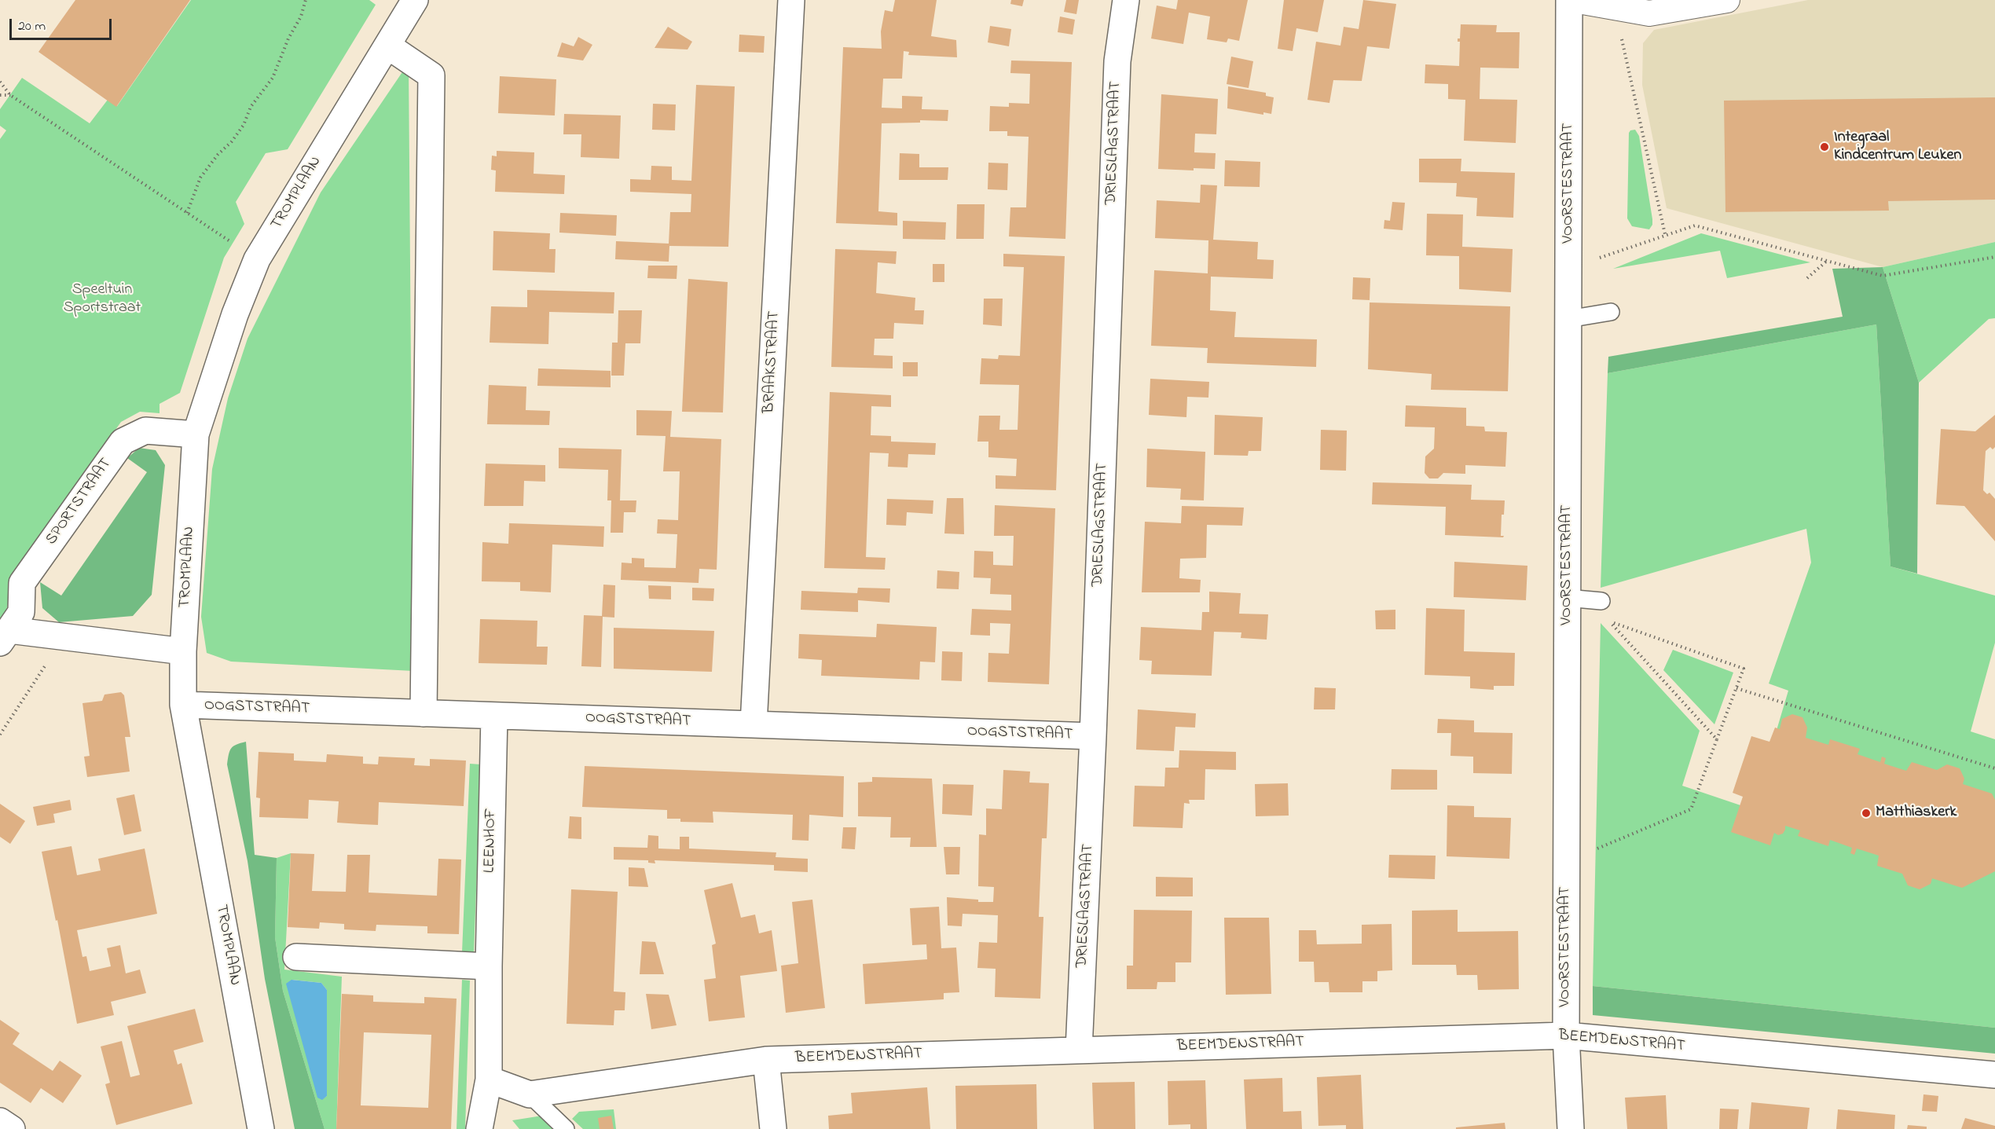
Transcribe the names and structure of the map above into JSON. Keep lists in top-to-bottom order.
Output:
{
  "streets": {
    "street": [
      "DRIESLAGSTRAAT",
      "VOORSTESTRAAT",
      "TROMPLAAN",
      "BRAAKSTRAAT",
      "SPORTSTRAAT",
      "OOGSTSTRAAT",
      "LEENHOF",
      "BEEMDENSTRAAT"
    ]
  },
  "crossings": [
    ["DRIESLAGSTRAAT", "OOGSTSTRAAT"],
    ["DRIESLAGSTRAAT", "BEEMDENSTRAAT"],
    ["VOORSTESTRAAT", "BEEMDENSTRAAT"],
    ["TROMPLAAN", "SPORTSTRAAT"],
    ["TROMPLAAN", "OOGSTSTRAAT"],
    ["BRAAKSTRAAT", "OOGSTSTRAAT"],
    ["OOGSTSTRAAT", "LEENHOF"],
    ["LEENHOF", "BEEMDENSTRAAT"]
  ],
  "parks": ["Speeltuin Sportstraat"],
  "places": ["Integraal Kindcentrum Leuken", "Matthiaskerk"],
  "scale_bar": "20 m"
}
